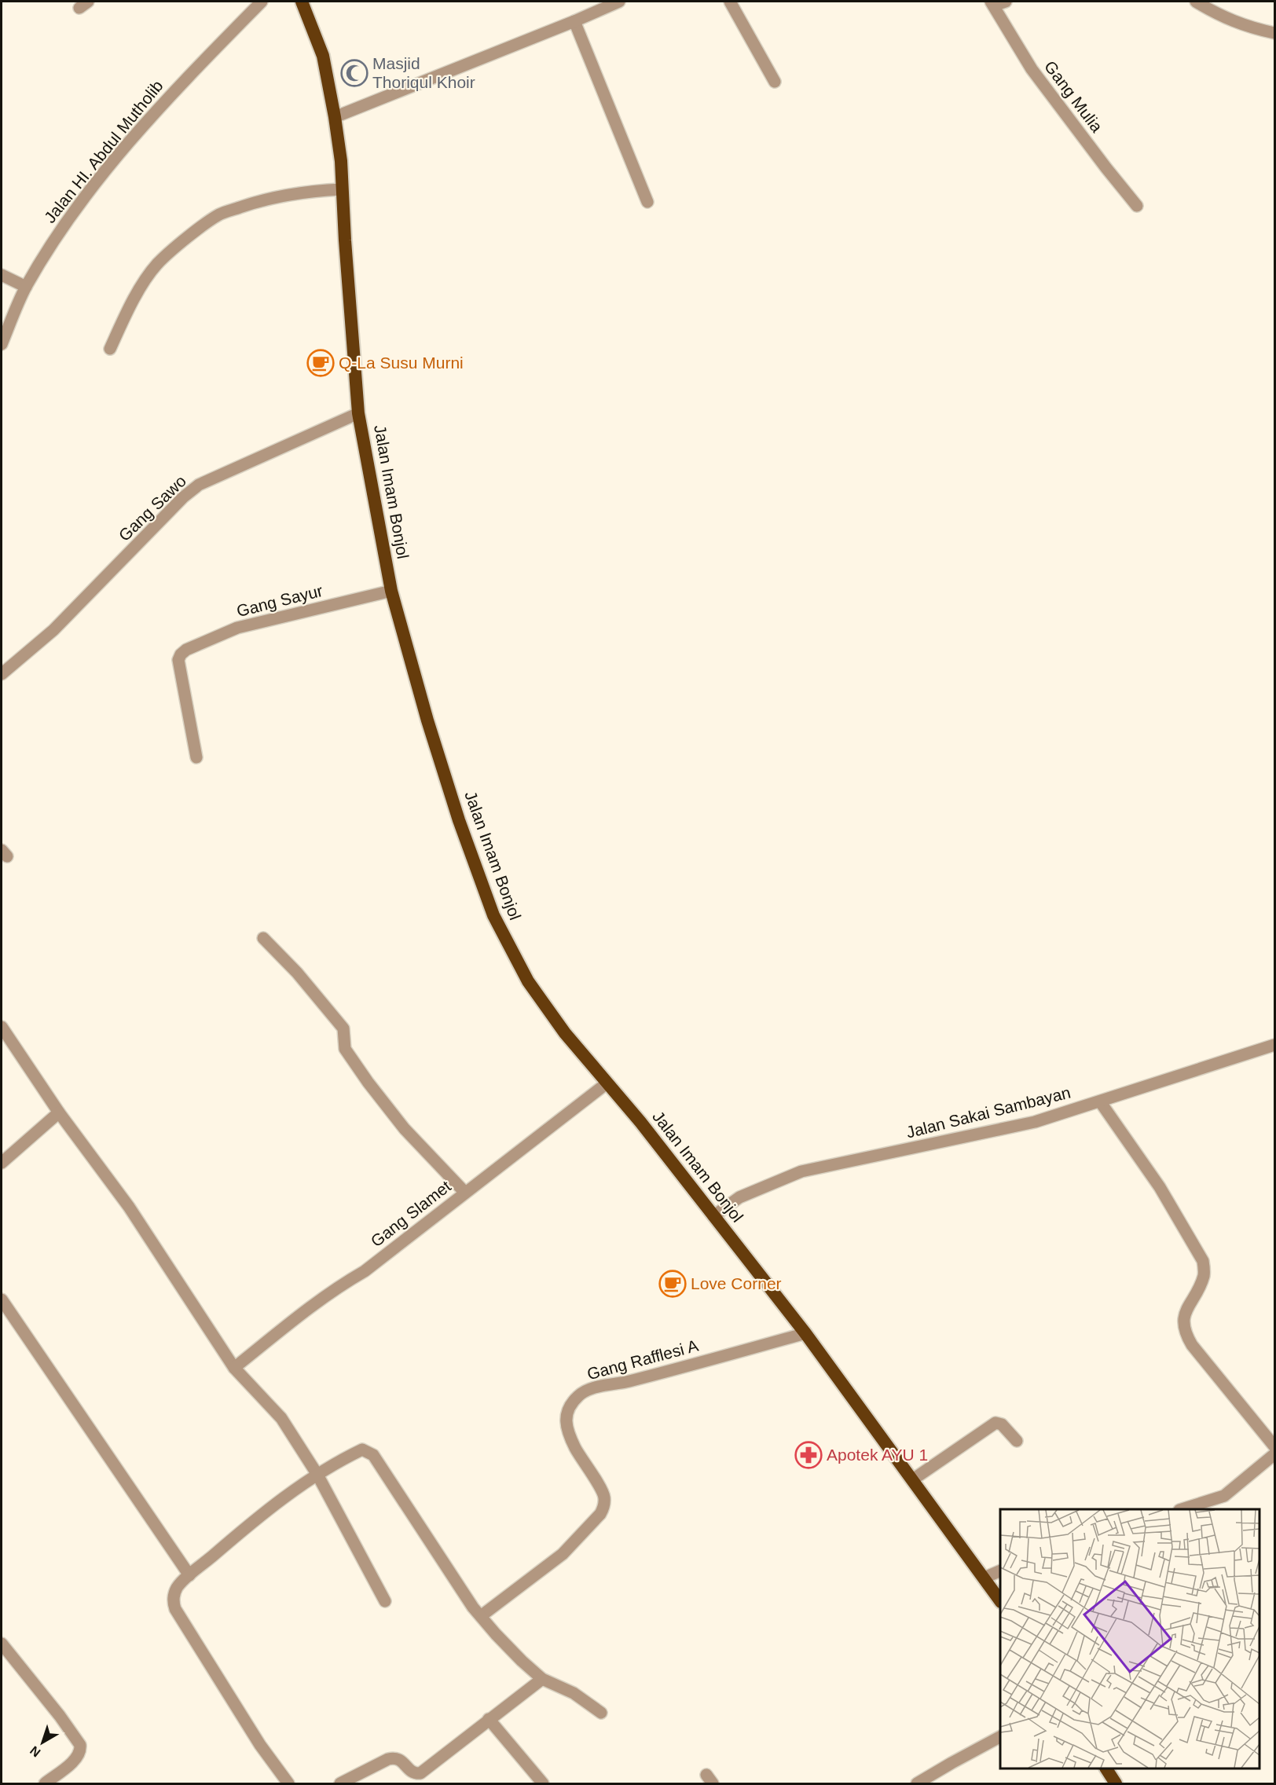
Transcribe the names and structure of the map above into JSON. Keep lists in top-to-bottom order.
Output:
{
  "streets": {
    "highway": ["Jalan Imam Bonjol"],
    "street": [
      "Gang Mulia",
      "Jalan HI. Abdul Mutholib",
      "Gang Sawo",
      "Gang Sayur",
      "Jalan Sakai Sambayan",
      "Gang Slamet",
      "Gang Rafflesi A"
    ]
  },
  "crossings": [
    ["Jalan Imam Bonjol", "Gang Sawo"],
    ["Jalan Imam Bonjol", "Gang Sayur"],
    ["Jalan Imam Bonjol", "Jalan Sakai Sambayan"],
    ["Jalan Imam Bonjol", "Gang Slamet"],
    ["Jalan Imam Bonjol", "Gang Rafflesi A"]
  ],
  "places": {
    "mosque": ["Masjid Thoriqul Khoir"],
    "cafe": ["Q-La Susu Murni", "Love Corner"],
    "pharmacy": ["Apotek AYU 1"]
  },
  "north": "bottom left"
}
